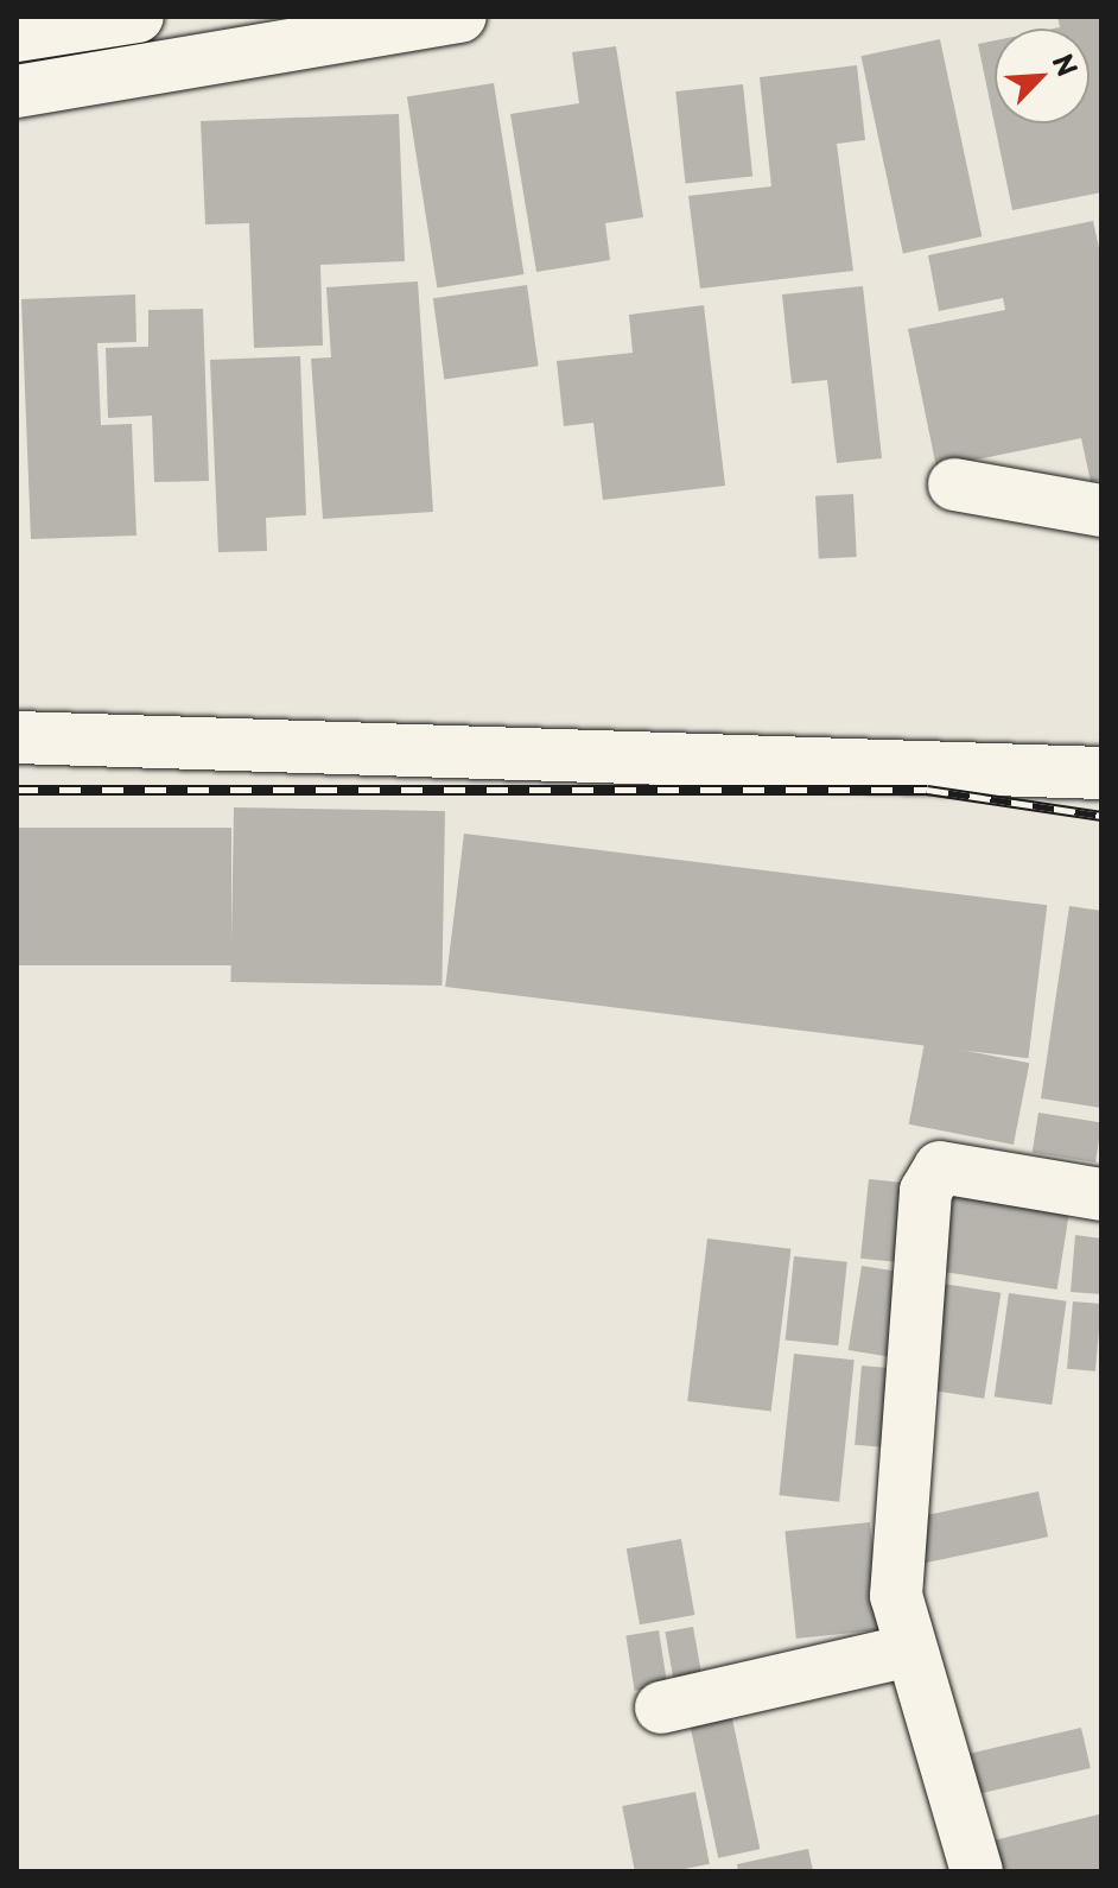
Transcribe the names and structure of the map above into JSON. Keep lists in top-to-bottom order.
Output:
{
  "north": "top right"
}
